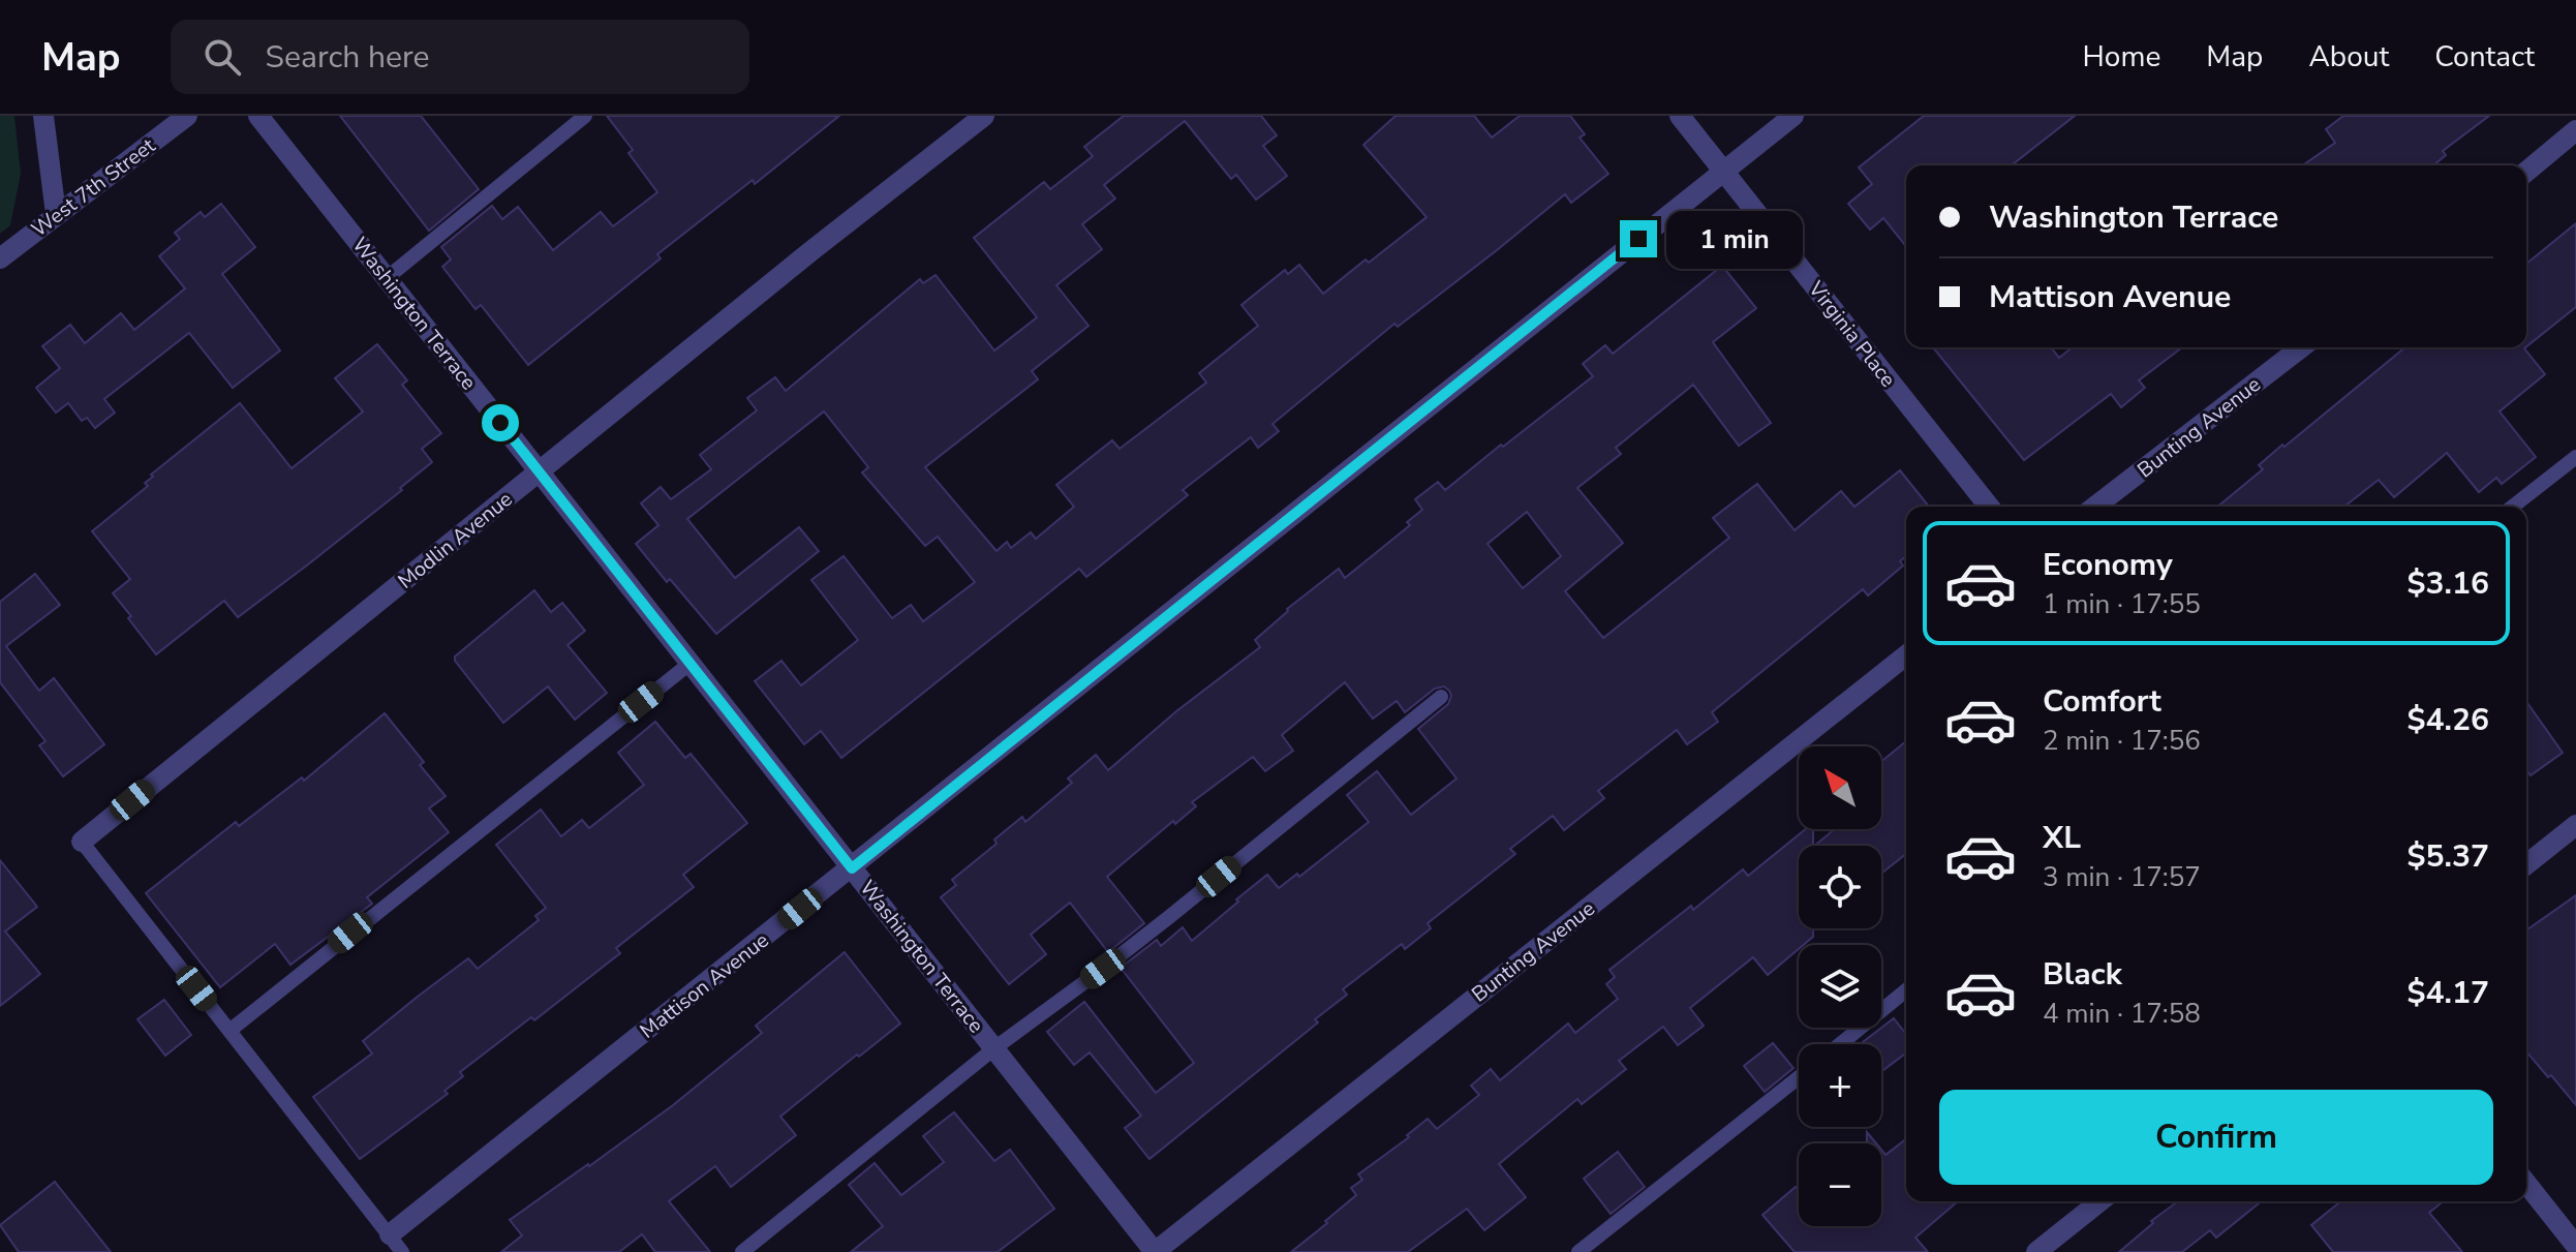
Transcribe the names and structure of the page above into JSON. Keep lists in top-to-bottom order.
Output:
{
  "streets": {
    "street": [
      "West 7th Street",
      "Washington Terrace",
      "Virginia Place",
      "Bunting Avenue",
      "Modlin Avenue",
      "Mattison Avenue"
    ]
  },
  "crossings": [
    ["Washington Terrace", "Bunting Avenue"],
    ["Washington Terrace", "Modlin Avenue"],
    ["Washington Terrace", "Mattison Avenue"],
    ["Virginia Place", "Mattison Avenue"]
  ],
  "north": "top left",
  "page": {
    "header": "Map",
    "search": "Search here",
    "nav": [
      "Home",
      "Map",
      "About",
      "Contact"
    ],
    "banner": ["Washington Terrace", "Mattison Avenue"],
    "bubble": "1 min",
    "list": [
      {
        "name": "Economy",
        "note": "1 min · 17:55",
        "value": "$3.16"
      },
      {
        "name": "Comfort",
        "note": "2 min · 17:56",
        "value": "$4.26"
      },
      {
        "name": "XL",
        "note": "3 min · 17:57",
        "value": "$5.37"
      },
      {
        "name": "Black",
        "note": "4 min · 17:58",
        "value": "$4.17"
      }
    ],
    "map_buttons": ["+", "−"],
    "buttons": "Confirm"
  }
}
